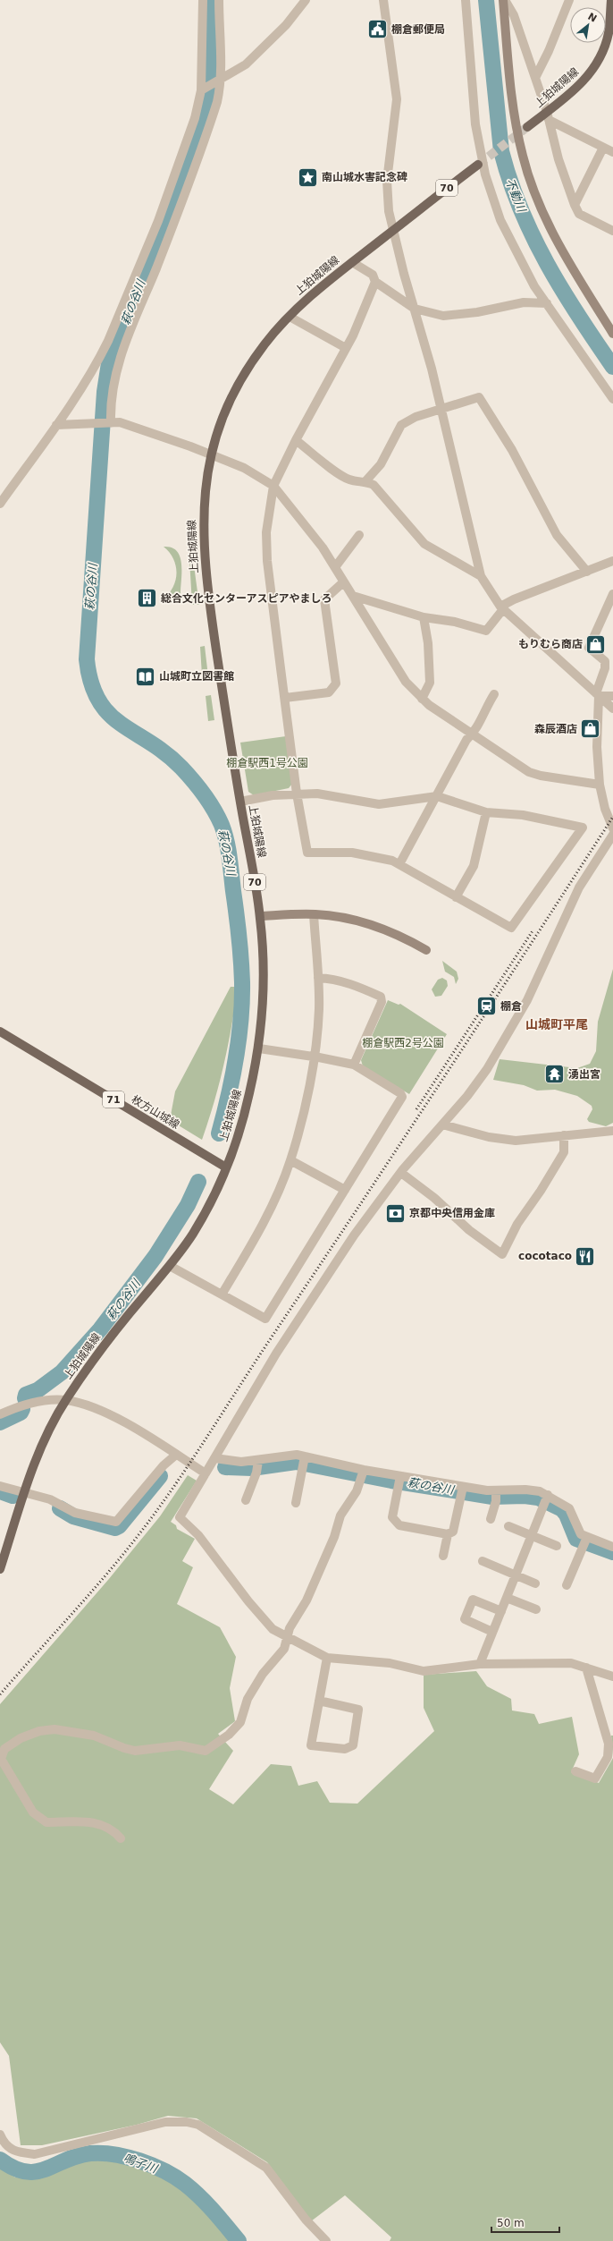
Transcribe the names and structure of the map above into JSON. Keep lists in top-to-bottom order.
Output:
{
  "streets": {
    "main road": [
      "上狛城陽線",
      "70",
      "71",
      "枚方山城線"
    ]
  },
  "crossings": [
    ["上狛城陽線", "枚方山城線"]
  ],
  "districts": ["山城町平尾"],
  "water": ["不動川", "萩の谷川", "鳴子川"],
  "parks": ["棚倉駅西1号公園", "棚倉駅西2号公園"],
  "places": {
    "public building": ["棚倉郵便局"],
    "place": ["南山城水害記念碑"],
    "building": ["総合文化センターアスピアやましろ"],
    "shop": ["もりむら商店", "森辰酒店"],
    "library": ["山城町立図書館"],
    "station": ["棚倉"],
    "temple": ["湧出宮"],
    "bank": ["京都中央信用金庫"],
    "restaurant": ["cocotaco"]
  },
  "scale_bar": "50 m",
  "north": "top right"
}
